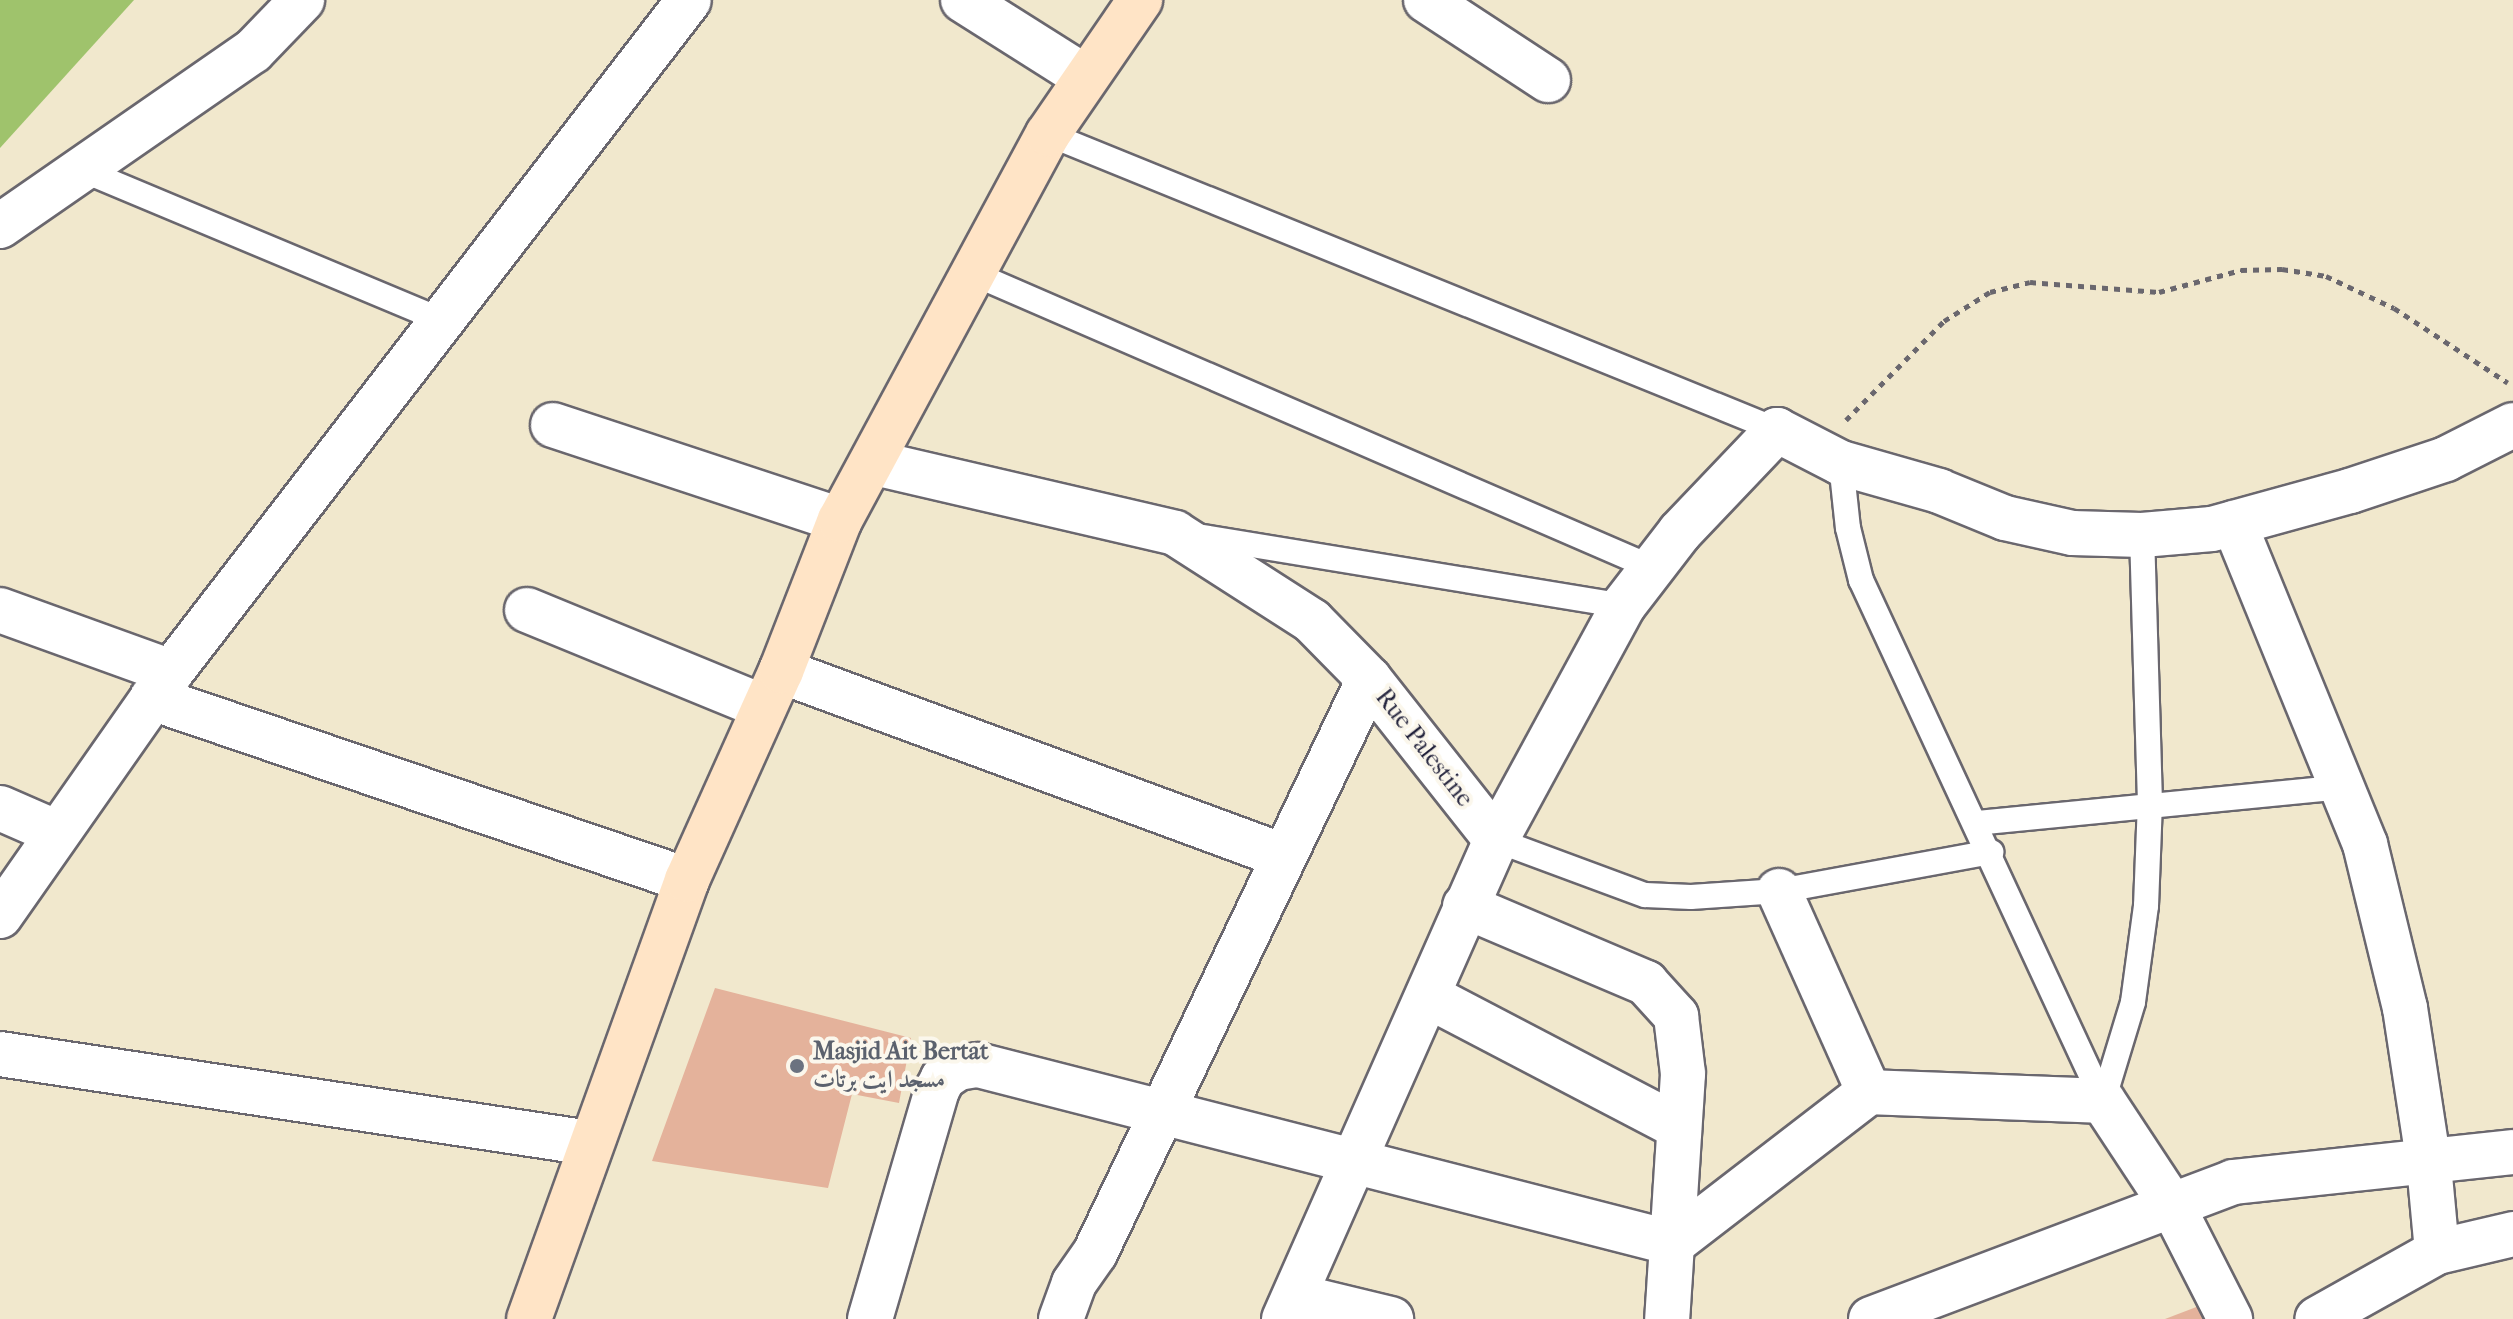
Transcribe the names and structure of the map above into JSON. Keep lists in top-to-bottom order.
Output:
{
  "streets": {
    "street": ["Rue Palestine"]
  },
  "places": ["Masjid Ait Bertat مسجد ايت برتات"]
}
